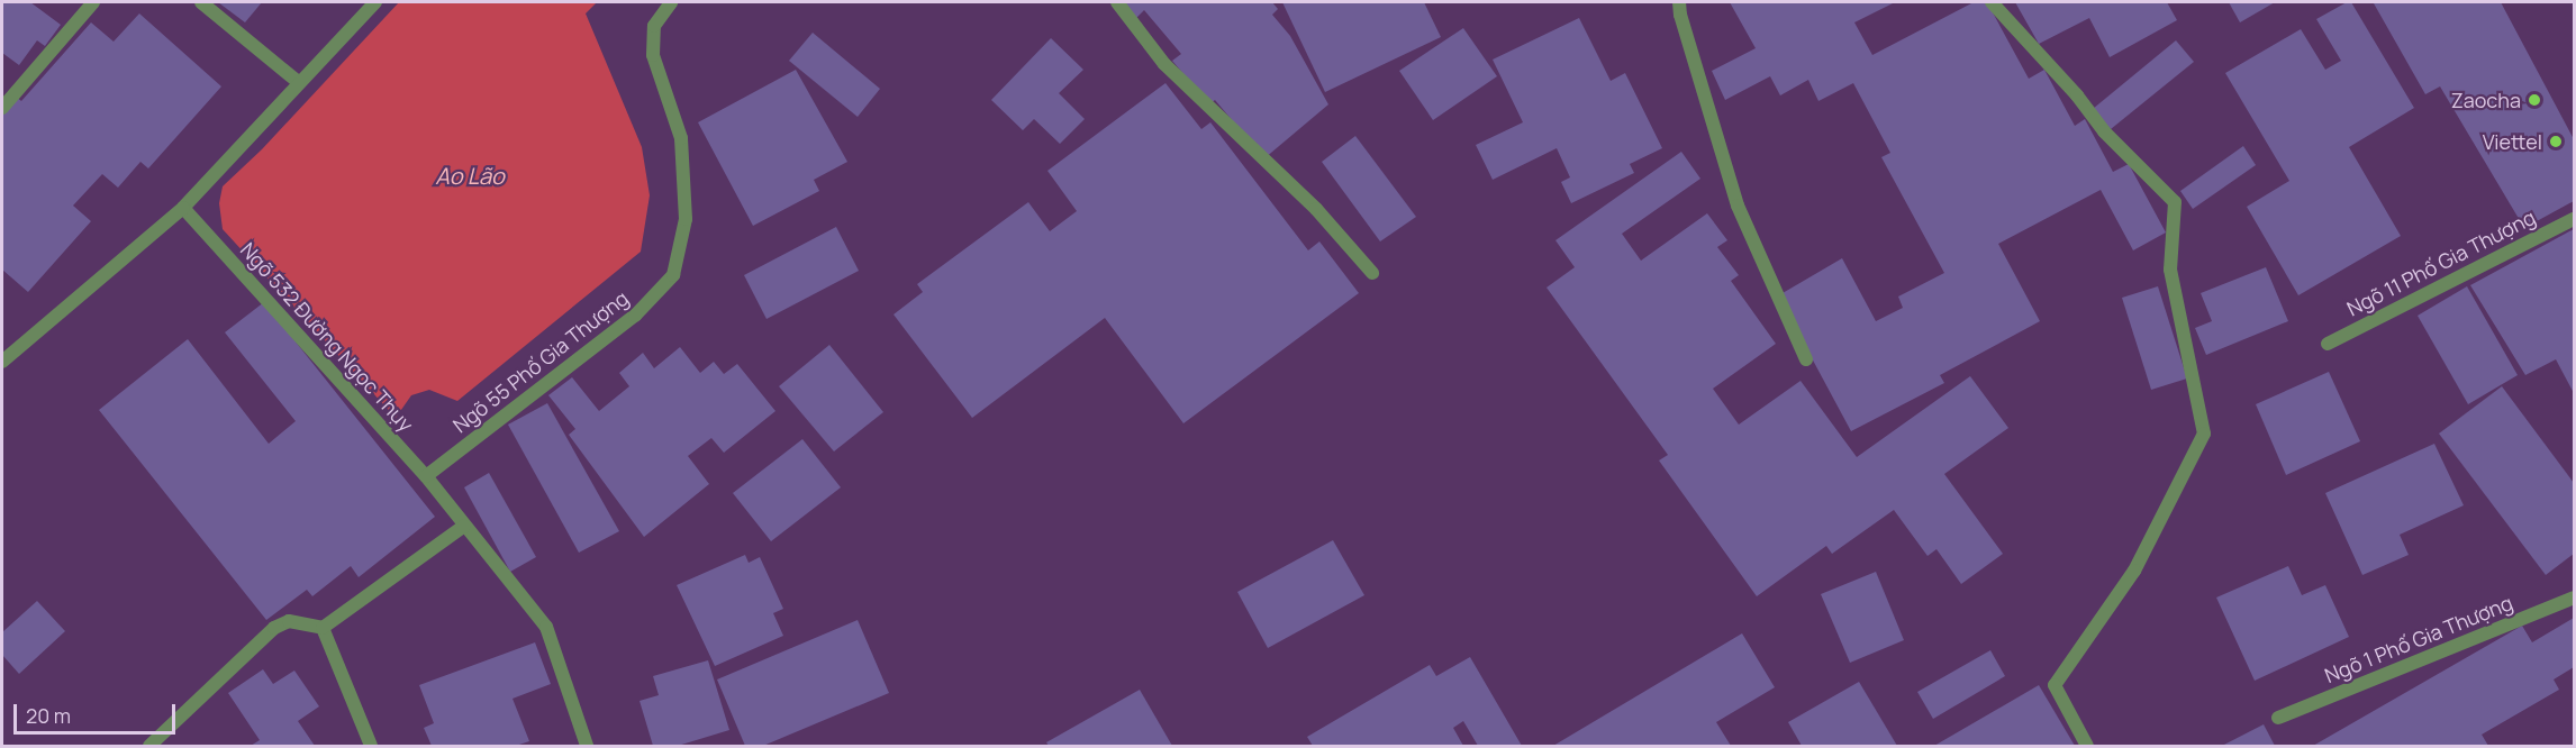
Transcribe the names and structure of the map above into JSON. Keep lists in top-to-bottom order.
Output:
{
  "streets": {
    "street": [
      "Ngõ 11 Phố Gia Thượng",
      "Ngõ 532 Đường Ngọc Thụy",
      "Ngõ 55 Phố Gia Thượng",
      "Ngõ 1 Phố Gia Thượng"
    ]
  },
  "crossings": [
    ["Ngõ 532 Đường Ngọc Thụy", "Ngõ 55 Phố Gia Thượng"]
  ],
  "water": ["Ao Lão"],
  "places": ["Zaocha", "Viettel"],
  "scale_bar": "20 m"
}
